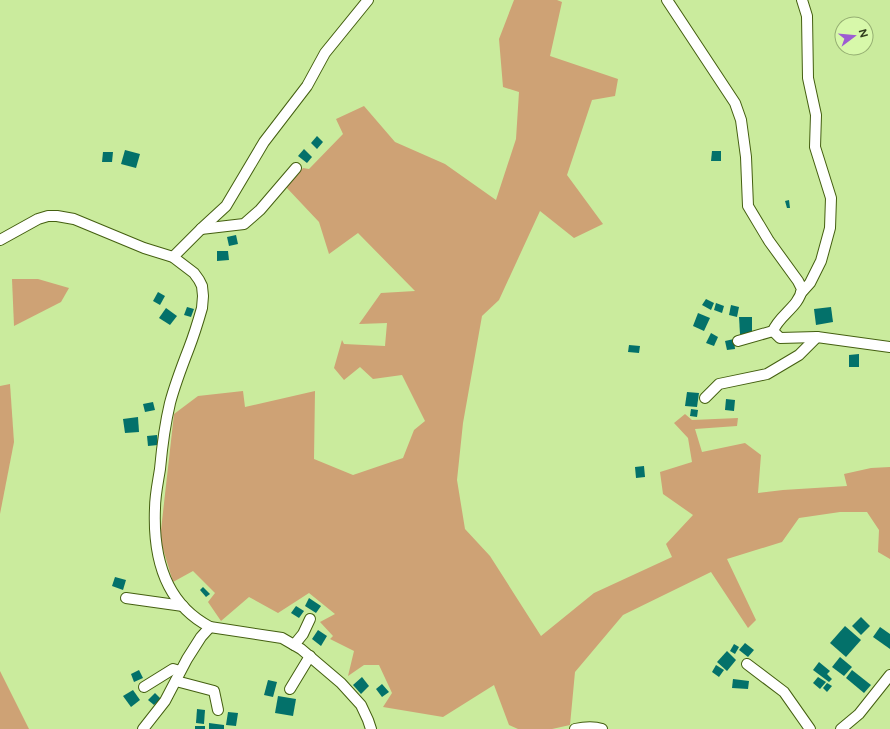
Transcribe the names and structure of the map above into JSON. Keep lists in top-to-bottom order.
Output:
{
  "north": "right"
}
